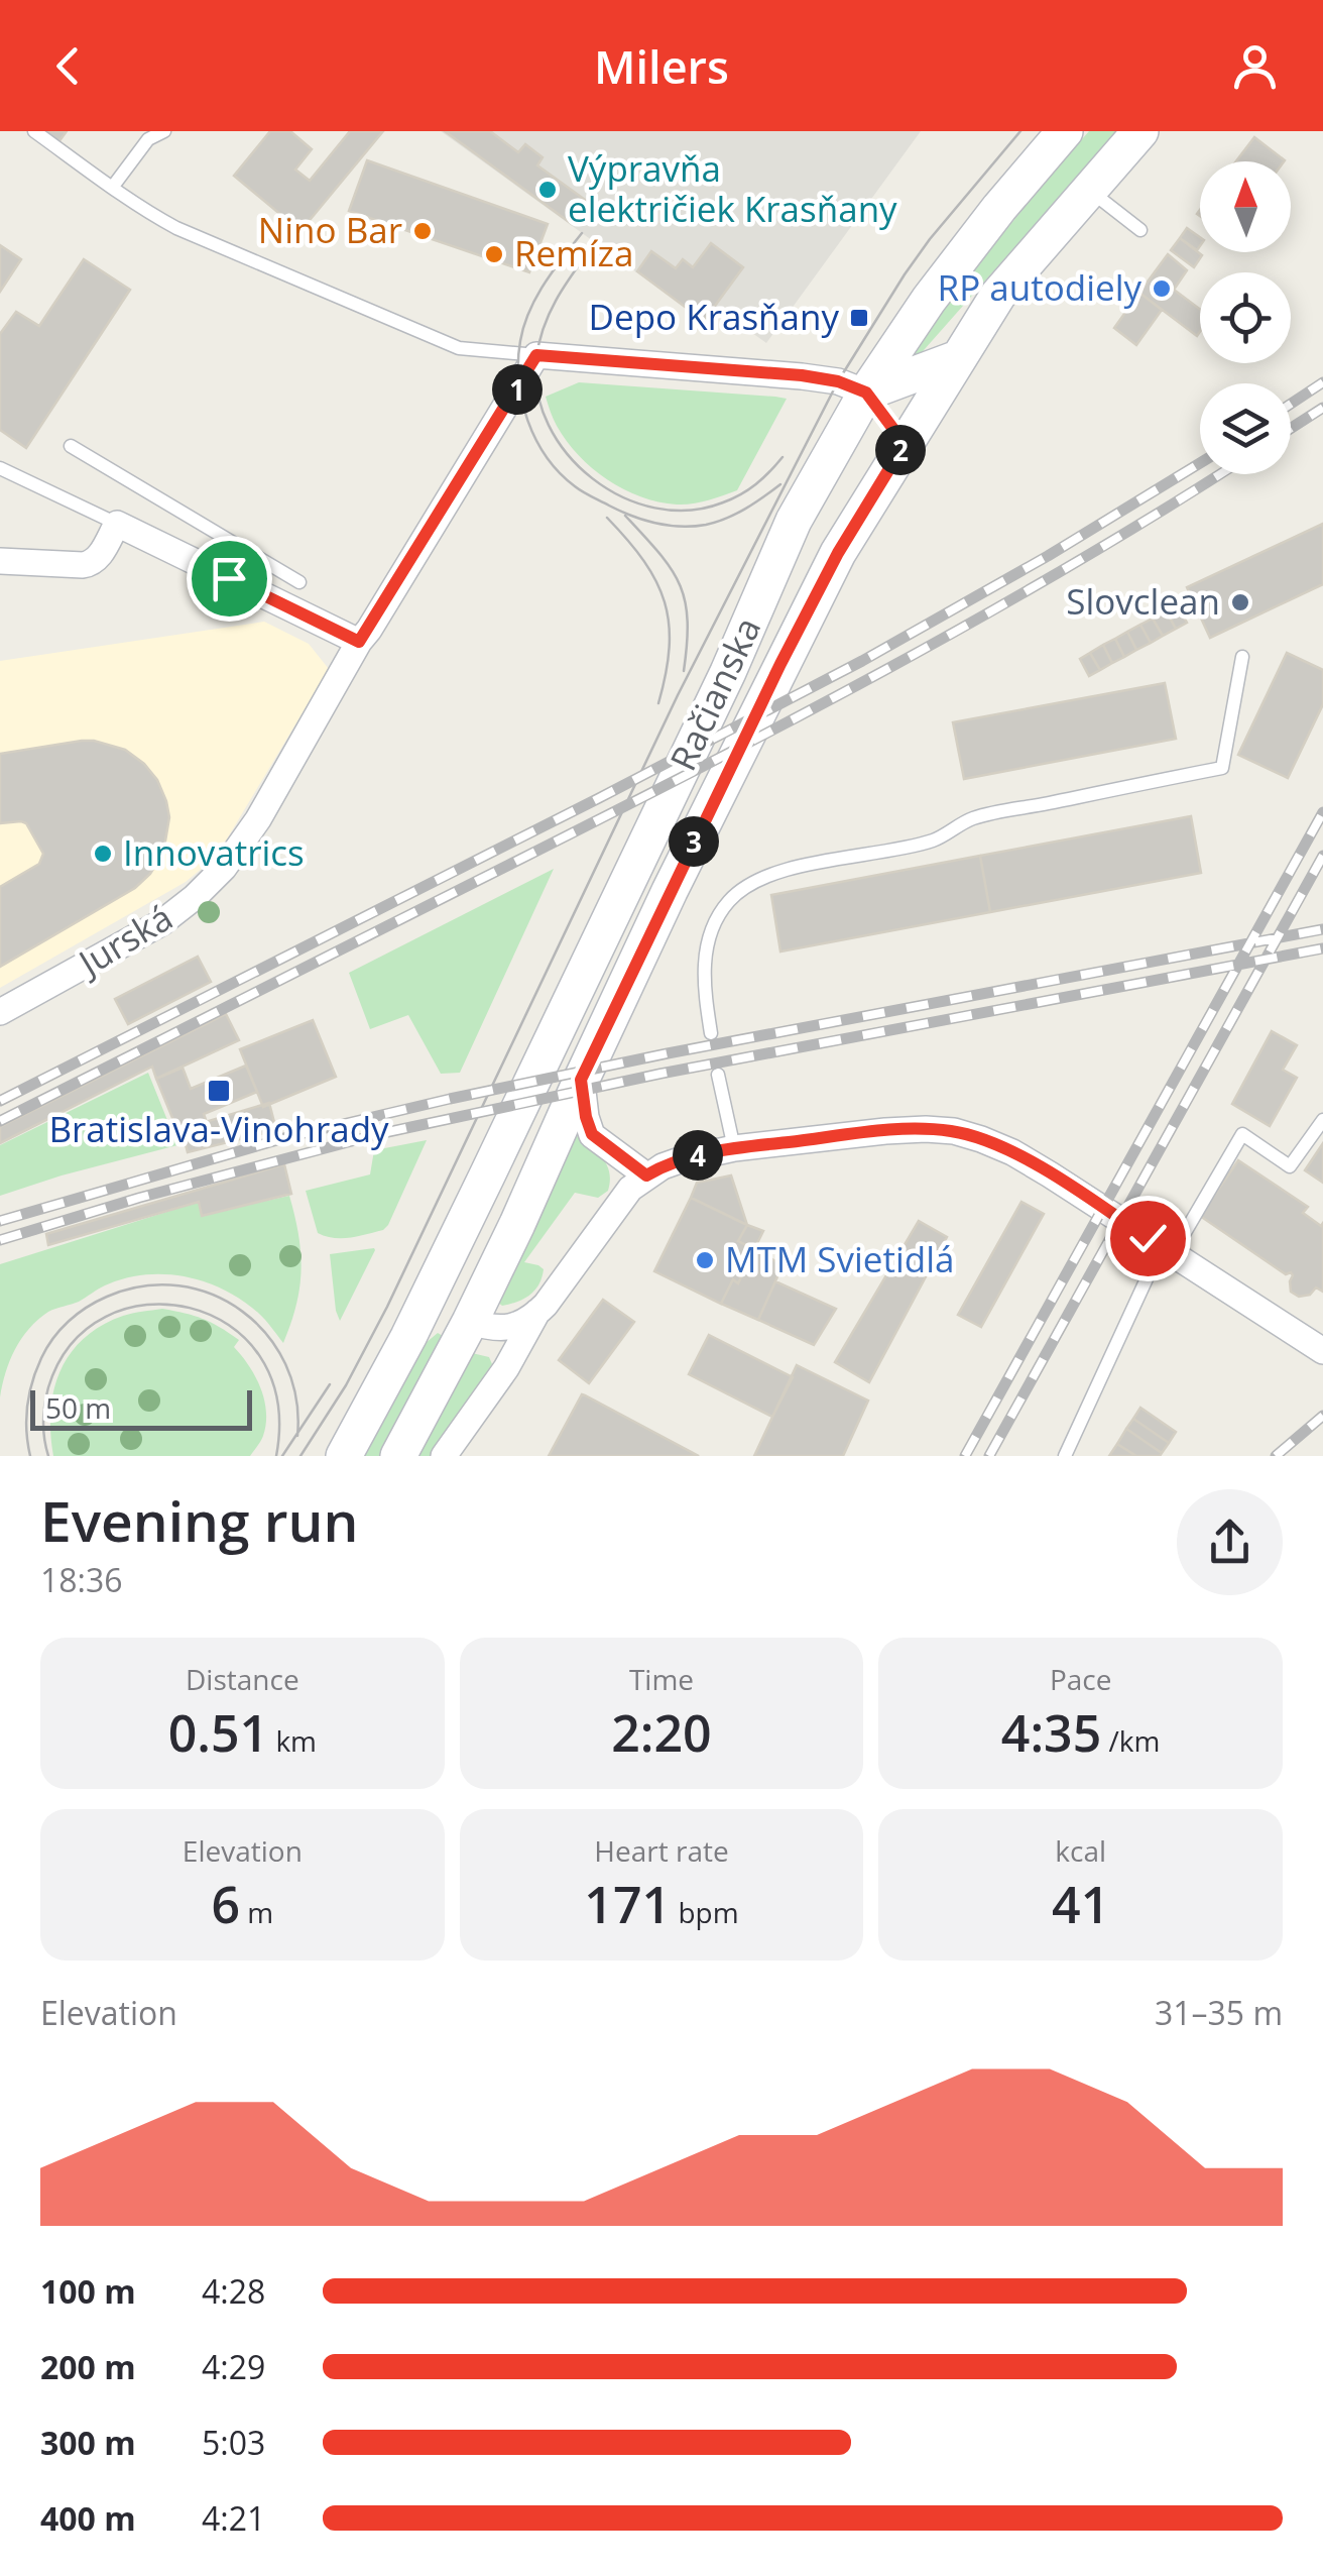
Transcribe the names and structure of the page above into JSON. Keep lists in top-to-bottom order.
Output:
{
  "streets": {
    "main road": ["Račianska"],
    "street": ["Jurská"]
  },
  "places": {
    "other": [
      "Výpravňa električiek Krasňany",
      "Nino Bar",
      "Remíza",
      "RP autodiely",
      "Slovclean",
      "Innovatrics",
      "MTM Svietidlá"
    ],
    "transit": ["Depo Krasňany", "Bratislava-Vinohrady"]
  },
  "scale_bar": "50 m",
  "north": "top",
  "page": {
    "header": "Milers",
    "pins": [
      "1",
      "2",
      "3",
      "4"
    ],
    "scale": "50 m",
    "heading": ["Evening run", "18:36"],
    "stats": [
      ["Distance", "0.51 km"],
      ["Time", "2:20"],
      ["Pace", "4:35 /km"],
      ["Elevation", "6 m"],
      ["Heart rate", "171 bpm"],
      ["kcal", "41"]
    ],
    "chart": ["Elevation", "31–35 m"],
    "list": [
      {
        "name": "100 m",
        "note": "4:28"
      },
      {
        "name": "200 m",
        "note": "4:29"
      },
      {
        "name": "300 m",
        "note": "5:03"
      },
      {
        "name": "400 m",
        "note": "4:21"
      }
    ]
  }
}
